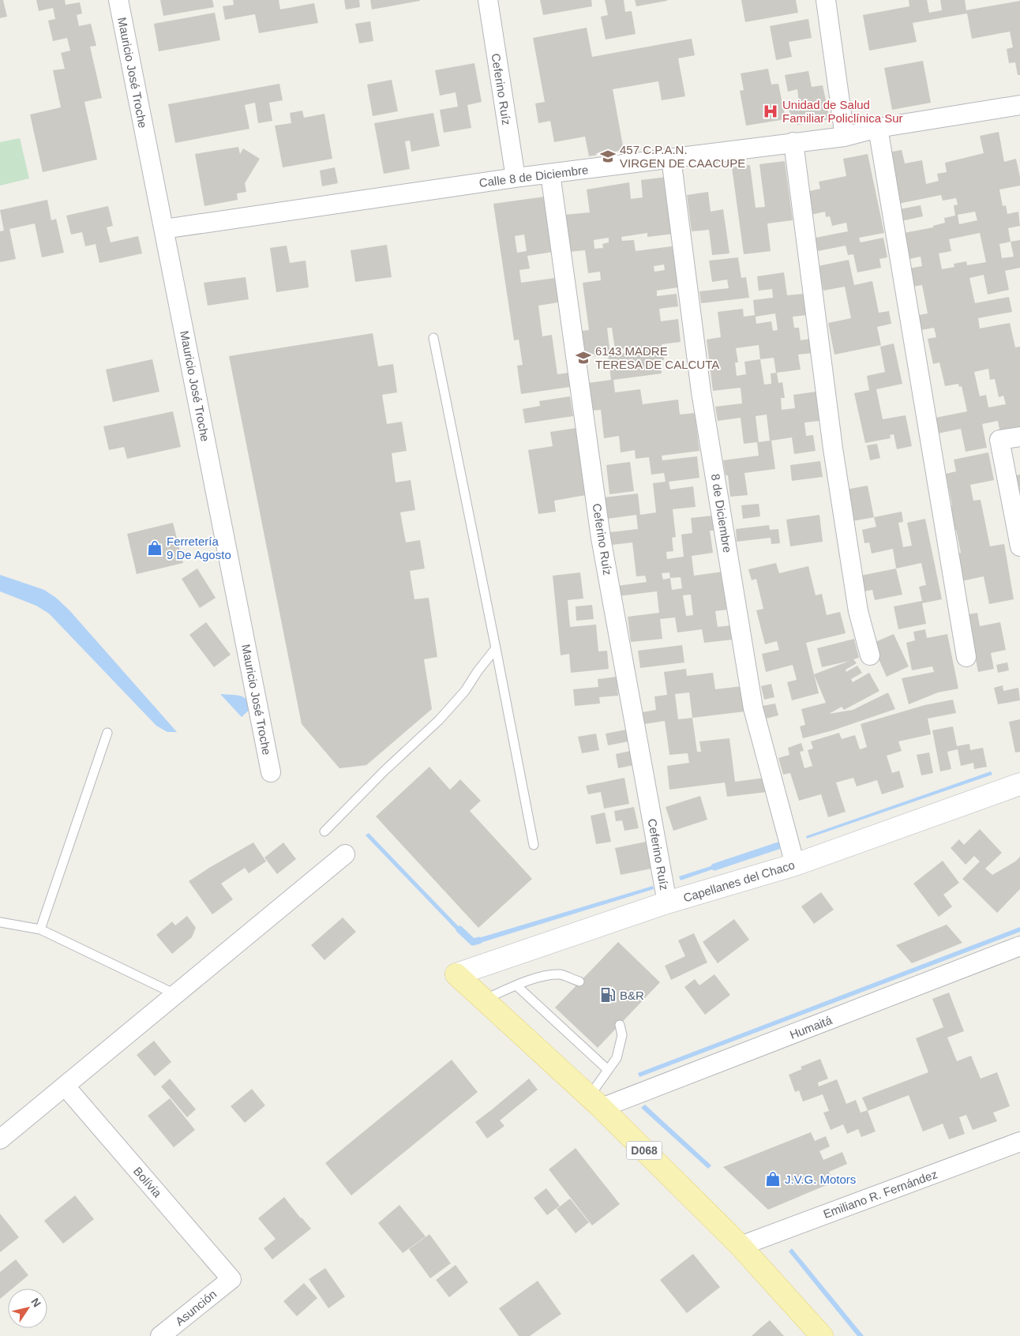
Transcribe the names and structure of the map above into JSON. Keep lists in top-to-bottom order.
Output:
{
  "streets": {
    "main road": ["D068"],
    "street": [
      "Mauricio José Troche",
      "Ceferino Ruíz",
      "Calle 8 de Diciembre",
      "8 de Diciembre",
      "Capellanes del Chaco",
      "Humaitá",
      "Bolívia",
      "Emiliano R. Fernández",
      "Asunción"
    ]
  },
  "crossings": [
    ["Mauricio José Troche", "Calle 8 de Diciembre"],
    ["Ceferino Ruíz", "Calle 8 de Diciembre"],
    ["Ceferino Ruíz", "Capellanes del Chaco"],
    ["Calle 8 de Diciembre", "8 de Diciembre"],
    ["8 de Diciembre", "Capellanes del Chaco"],
    ["Capellanes del Chaco", "D068"],
    ["Humaitá", "D068"],
    ["D068", "Emiliano R. Fernández"],
    ["Bolívia", "Asunción"]
  ],
  "places": {
    "hospital": ["Unidad de Salud Familiar Policlínica Sur"],
    "school or university": ["457 C.P.A.N. VIRGEN DE CAACUPE", "6143 MADRE TERESA DE CALCUTA"],
    "shop": ["Ferretería 9 De Agosto", "J.V.G. Motors"],
    "fuel station": ["B&R"]
  },
  "north": "top right"
}
